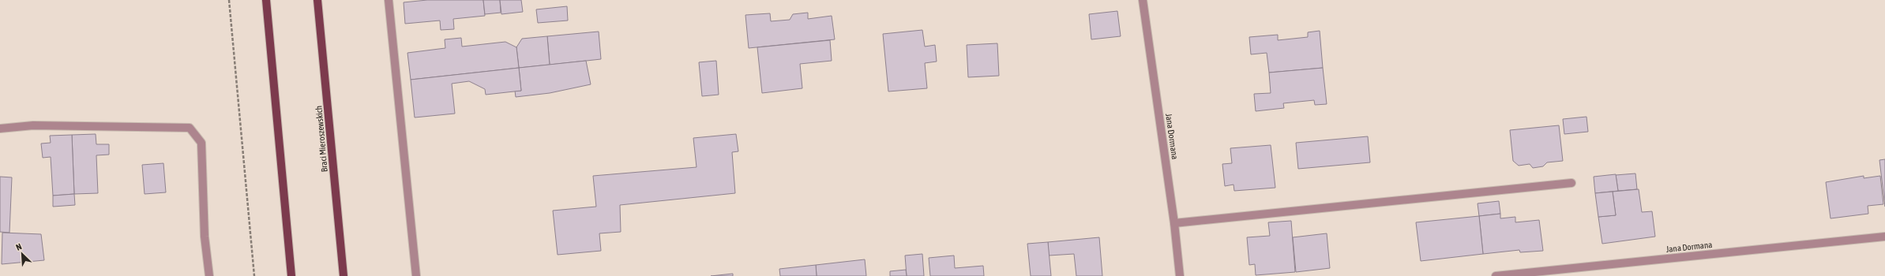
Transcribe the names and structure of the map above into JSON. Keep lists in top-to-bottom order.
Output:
{
  "streets": {
    "main road": ["Braci Mieroszewskich"],
    "street": ["Jana Dormana"]
  },
  "north": "top left"
}
